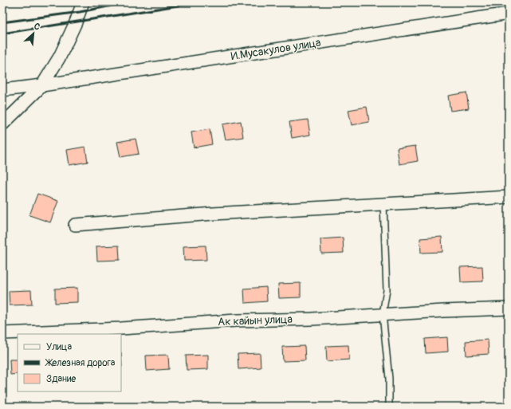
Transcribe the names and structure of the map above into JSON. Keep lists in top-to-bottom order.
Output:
{
  "streets": {
    "street": ["И.Мусакулов улица", "Ак кайын улица"]
  },
  "legend": ["Улица", "Железная дорога", "Здание"],
  "north": "top right"
}
